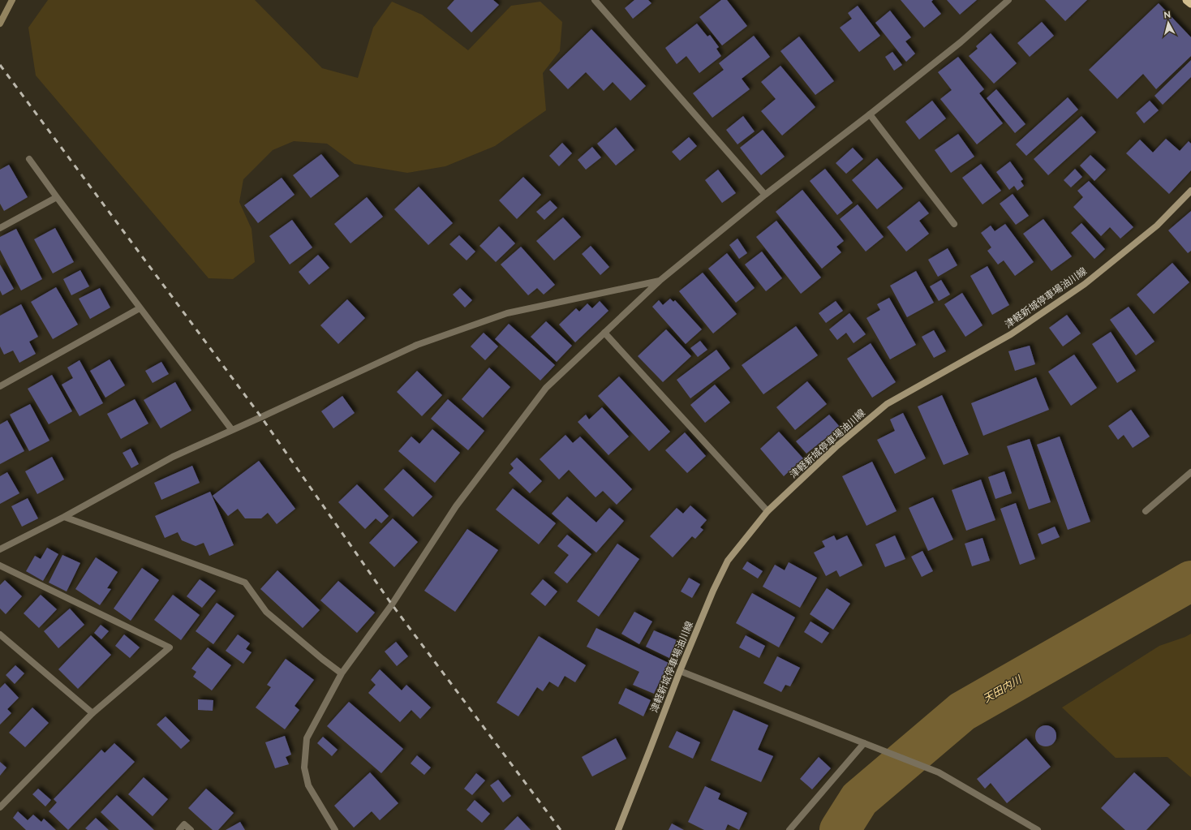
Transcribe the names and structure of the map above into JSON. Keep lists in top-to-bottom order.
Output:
{
  "streets": {
    "main road": ["津軽新城停車場油川線"]
  },
  "water": ["天田内川"],
  "north": "top"
}
